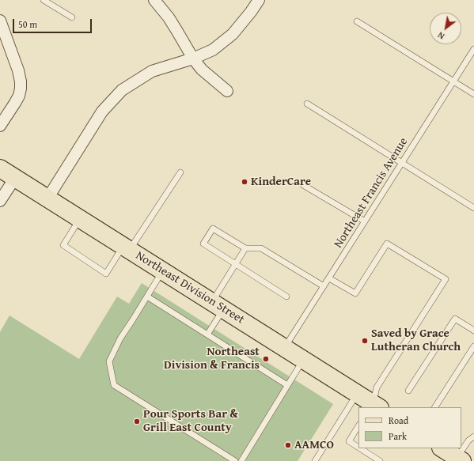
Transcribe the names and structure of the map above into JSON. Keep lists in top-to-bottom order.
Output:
{
  "streets": {
    "main road": ["Northeast Division Street"],
    "lane": ["Northeast Francis Avenue"]
  },
  "crossings": [
    ["Northeast Francis Avenue", "Northeast Division Street"]
  ],
  "places": [
    "KinderCare",
    "Saved by Grace Lutheran Church",
    "Northeast Division & Francis",
    "Pour Sports Bar & Grill East County",
    "AAMCO"
  ],
  "legend": ["Road", "Park"],
  "scale_bar": "50 m",
  "north": "bottom left"
}
